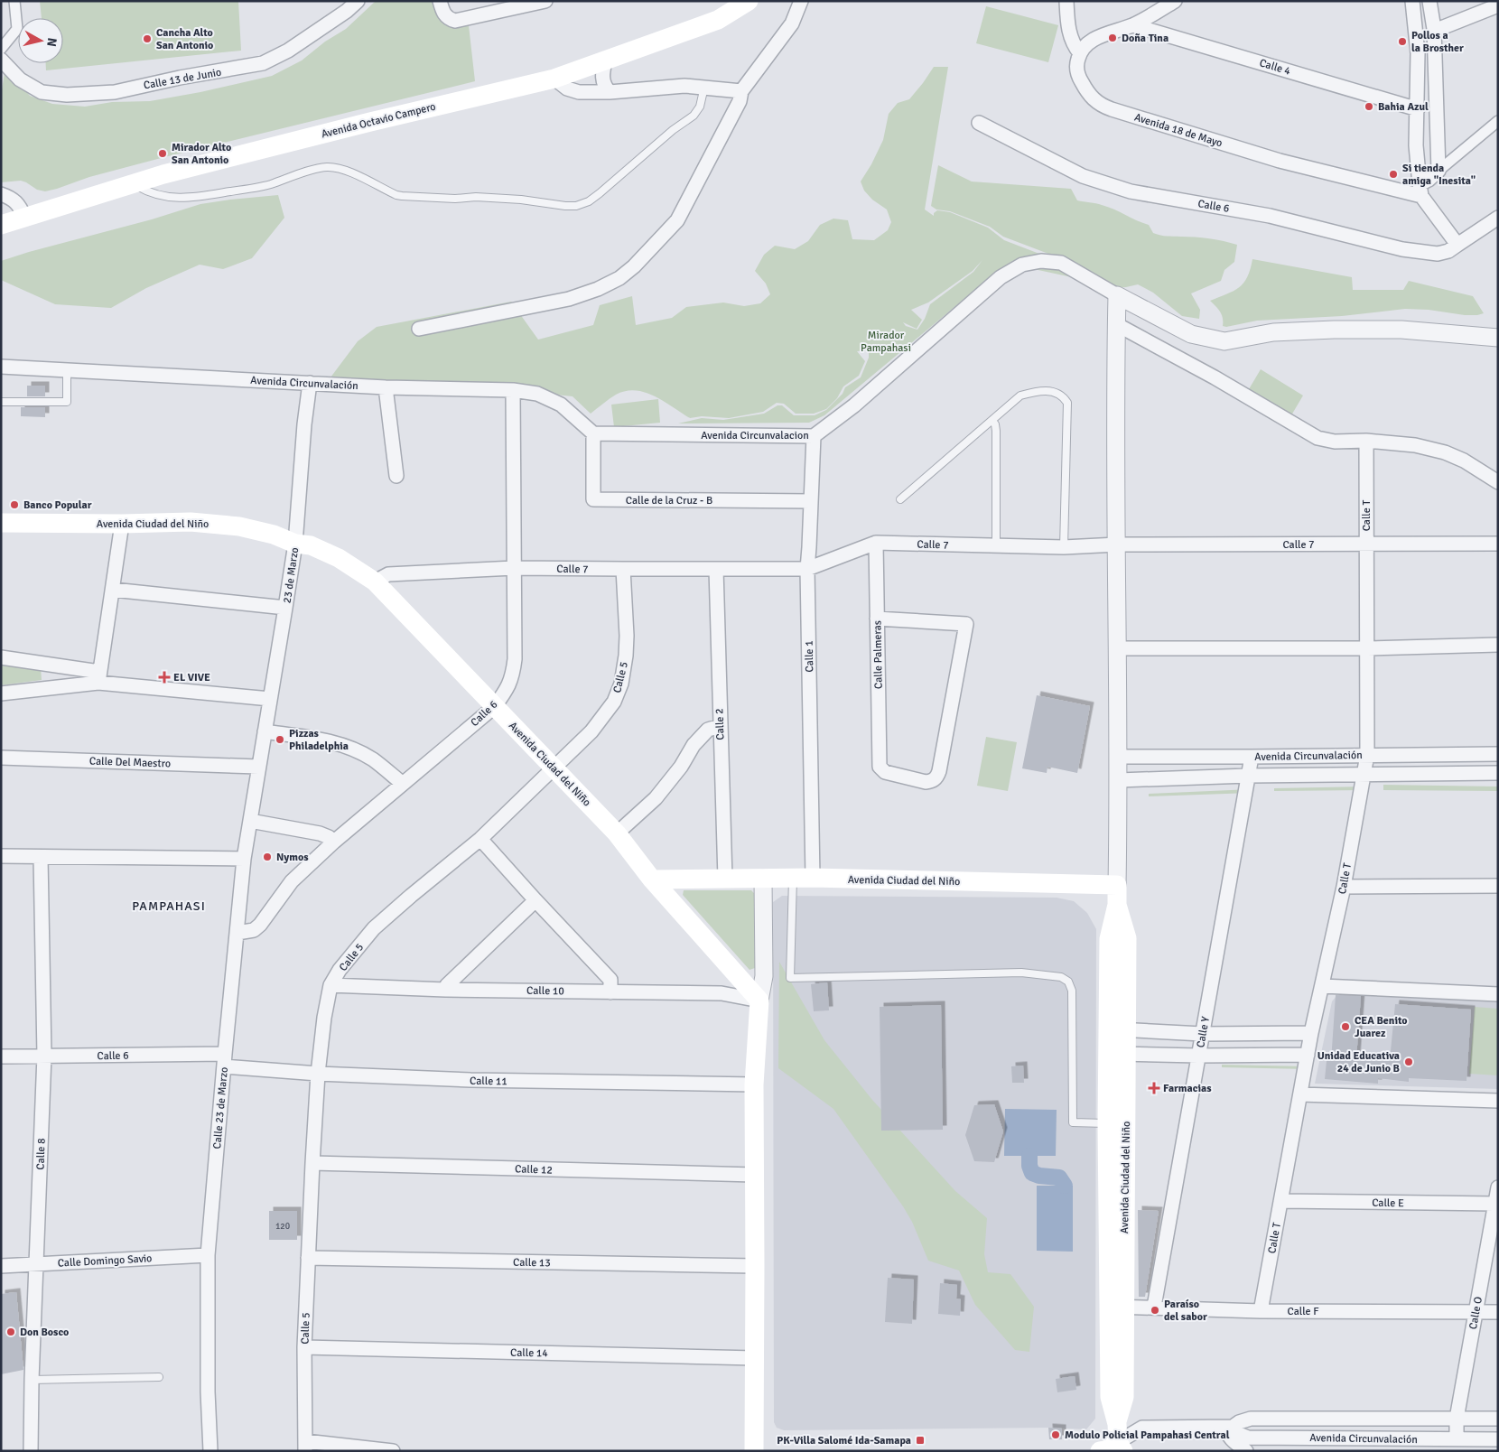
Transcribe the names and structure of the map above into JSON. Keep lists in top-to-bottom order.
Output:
{
  "streets": {
    "main road": ["Avenida Octavio Campero", "Avenida Circunvalación", "Avenida Ciudad del Niño"],
    "street": [
      "Calle 4",
      "Calle 13 de Junio",
      "Avenida 18 de Mayo",
      "Calle 6",
      "Avenida Circunvalacion",
      "Calle de la Cruz - B",
      "Calle T",
      "Calle 7",
      "23 de Marzo",
      "Calle Palmeras",
      "Calle 1",
      "Calle 5",
      "Calle 2",
      "Calle Del Maestro",
      "Calle 10",
      "Calle Y",
      "Calle 11",
      "Calle 23 de Marzo",
      "Calle 8",
      "Calle 12",
      "Calle E",
      "Calle Domingo Savio",
      "Calle 13",
      "Calle F",
      "Calle O",
      "Calle 14"
    ]
  },
  "crossings": [
    ["Calle 6", "Avenida Circunvalación"],
    ["Calle 6", "Avenida Ciudad del Niño"],
    ["Calle 6", "Calle 7"],
    ["Calle 6", "Calle 11"],
    ["Calle 6", "Calle 23 de Marzo"],
    ["Calle 6", "Calle 8"],
    ["Avenida Circunvalación", "Avenida Circunvalacion"],
    ["Avenida Circunvalación", "Calle de la Cruz - B"],
    ["Avenida Circunvalación", "Calle T"],
    ["Avenida Circunvalación", "Avenida Ciudad del Niño"],
    ["Avenida Circunvalación", "23 de Marzo"],
    ["Avenida Circunvalación", "Calle Y"],
    ["Avenida Circunvalación", "Calle O"],
    ["Avenida Circunvalacion", "Calle de la Cruz - B"],
    ["Avenida Circunvalacion", "Calle 1"],
    ["Calle de la Cruz - B", "Calle 1"],
    ["Calle T", "Calle 7"],
    ["Calle T", "Calle E"],
    ["Calle T", "Calle F"],
    ["Avenida Ciudad del Niño", "Calle 7"],
    ["Avenida Ciudad del Niño", "23 de Marzo"],
    ["Avenida Ciudad del Niño", "Calle 1"],
    ["Avenida Ciudad del Niño", "Calle 5"],
    ["Avenida Ciudad del Niño", "Calle 2"],
    ["Avenida Ciudad del Niño", "Calle F"],
    ["Calle 7", "Calle Palmeras"],
    ["Calle 7", "Calle 1"],
    ["Calle 7", "Calle 5"],
    ["Calle 7", "Calle 2"],
    ["23 de Marzo", "Calle Del Maestro"],
    ["23 de Marzo", "Calle 23 de Marzo"],
    ["Calle 5", "Calle 10"],
    ["Calle 5", "Calle 11"],
    ["Calle 5", "Calle 12"],
    ["Calle 5", "Calle 13"],
    ["Calle 5", "Calle 14"],
    ["Calle Del Maestro", "Calle 23 de Marzo"],
    ["Calle Y", "Calle F"],
    ["Calle 11", "Calle 23 de Marzo"],
    ["Calle 23 de Marzo", "Calle Domingo Savio"],
    ["Calle 8", "Calle Domingo Savio"],
    ["Calle E", "Calle O"],
    ["Calle F", "Calle O"]
  ],
  "districts": ["PAMPAHASI"],
  "parks": ["Mirador Pampahasi"],
  "places": {
    "other": [
      "Doña Tina",
      "Cancha Alto San Antonio",
      "Pollos a la Brosther",
      "Bahia Azul",
      "Mirador Alto San Antonio",
      "Si tienda amiga \"Inesita\"",
      "Banco Popular",
      "Pizzas Philadelphia",
      "Nymos",
      "CEA Benito Juarez",
      "Unidad Educativa 24 de Junio B",
      "Paraíso del sabor",
      "Don Bosco",
      "Modulo Policial Pampahasi Central"
    ],
    "health": ["EL VIVE", "Farmacias"],
    "transit": ["PK-Villa Salomé Ida-Samapa"]
  },
  "house_numbers": ["120"],
  "north": "right"
}
